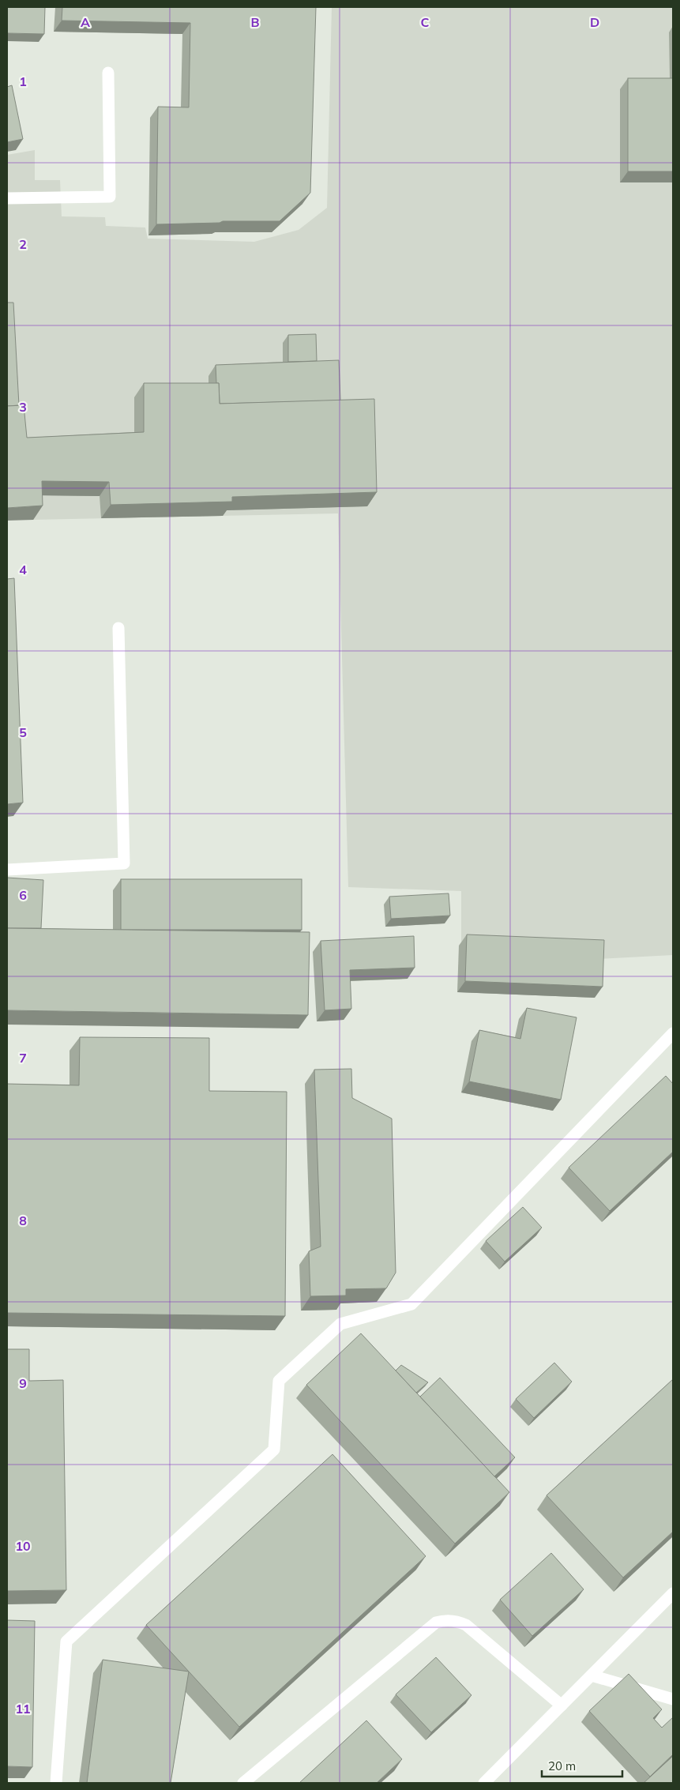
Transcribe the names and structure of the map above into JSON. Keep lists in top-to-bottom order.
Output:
{
  "scale_bar": "20 m",
  "grid": {
    "columns": [
      "A",
      "B",
      "C",
      "D"
    ],
    "rows": [
      "1",
      "2",
      "3",
      "4",
      "5",
      "6",
      "7",
      "8",
      "9",
      "10",
      "11"
    ]
  }
}
